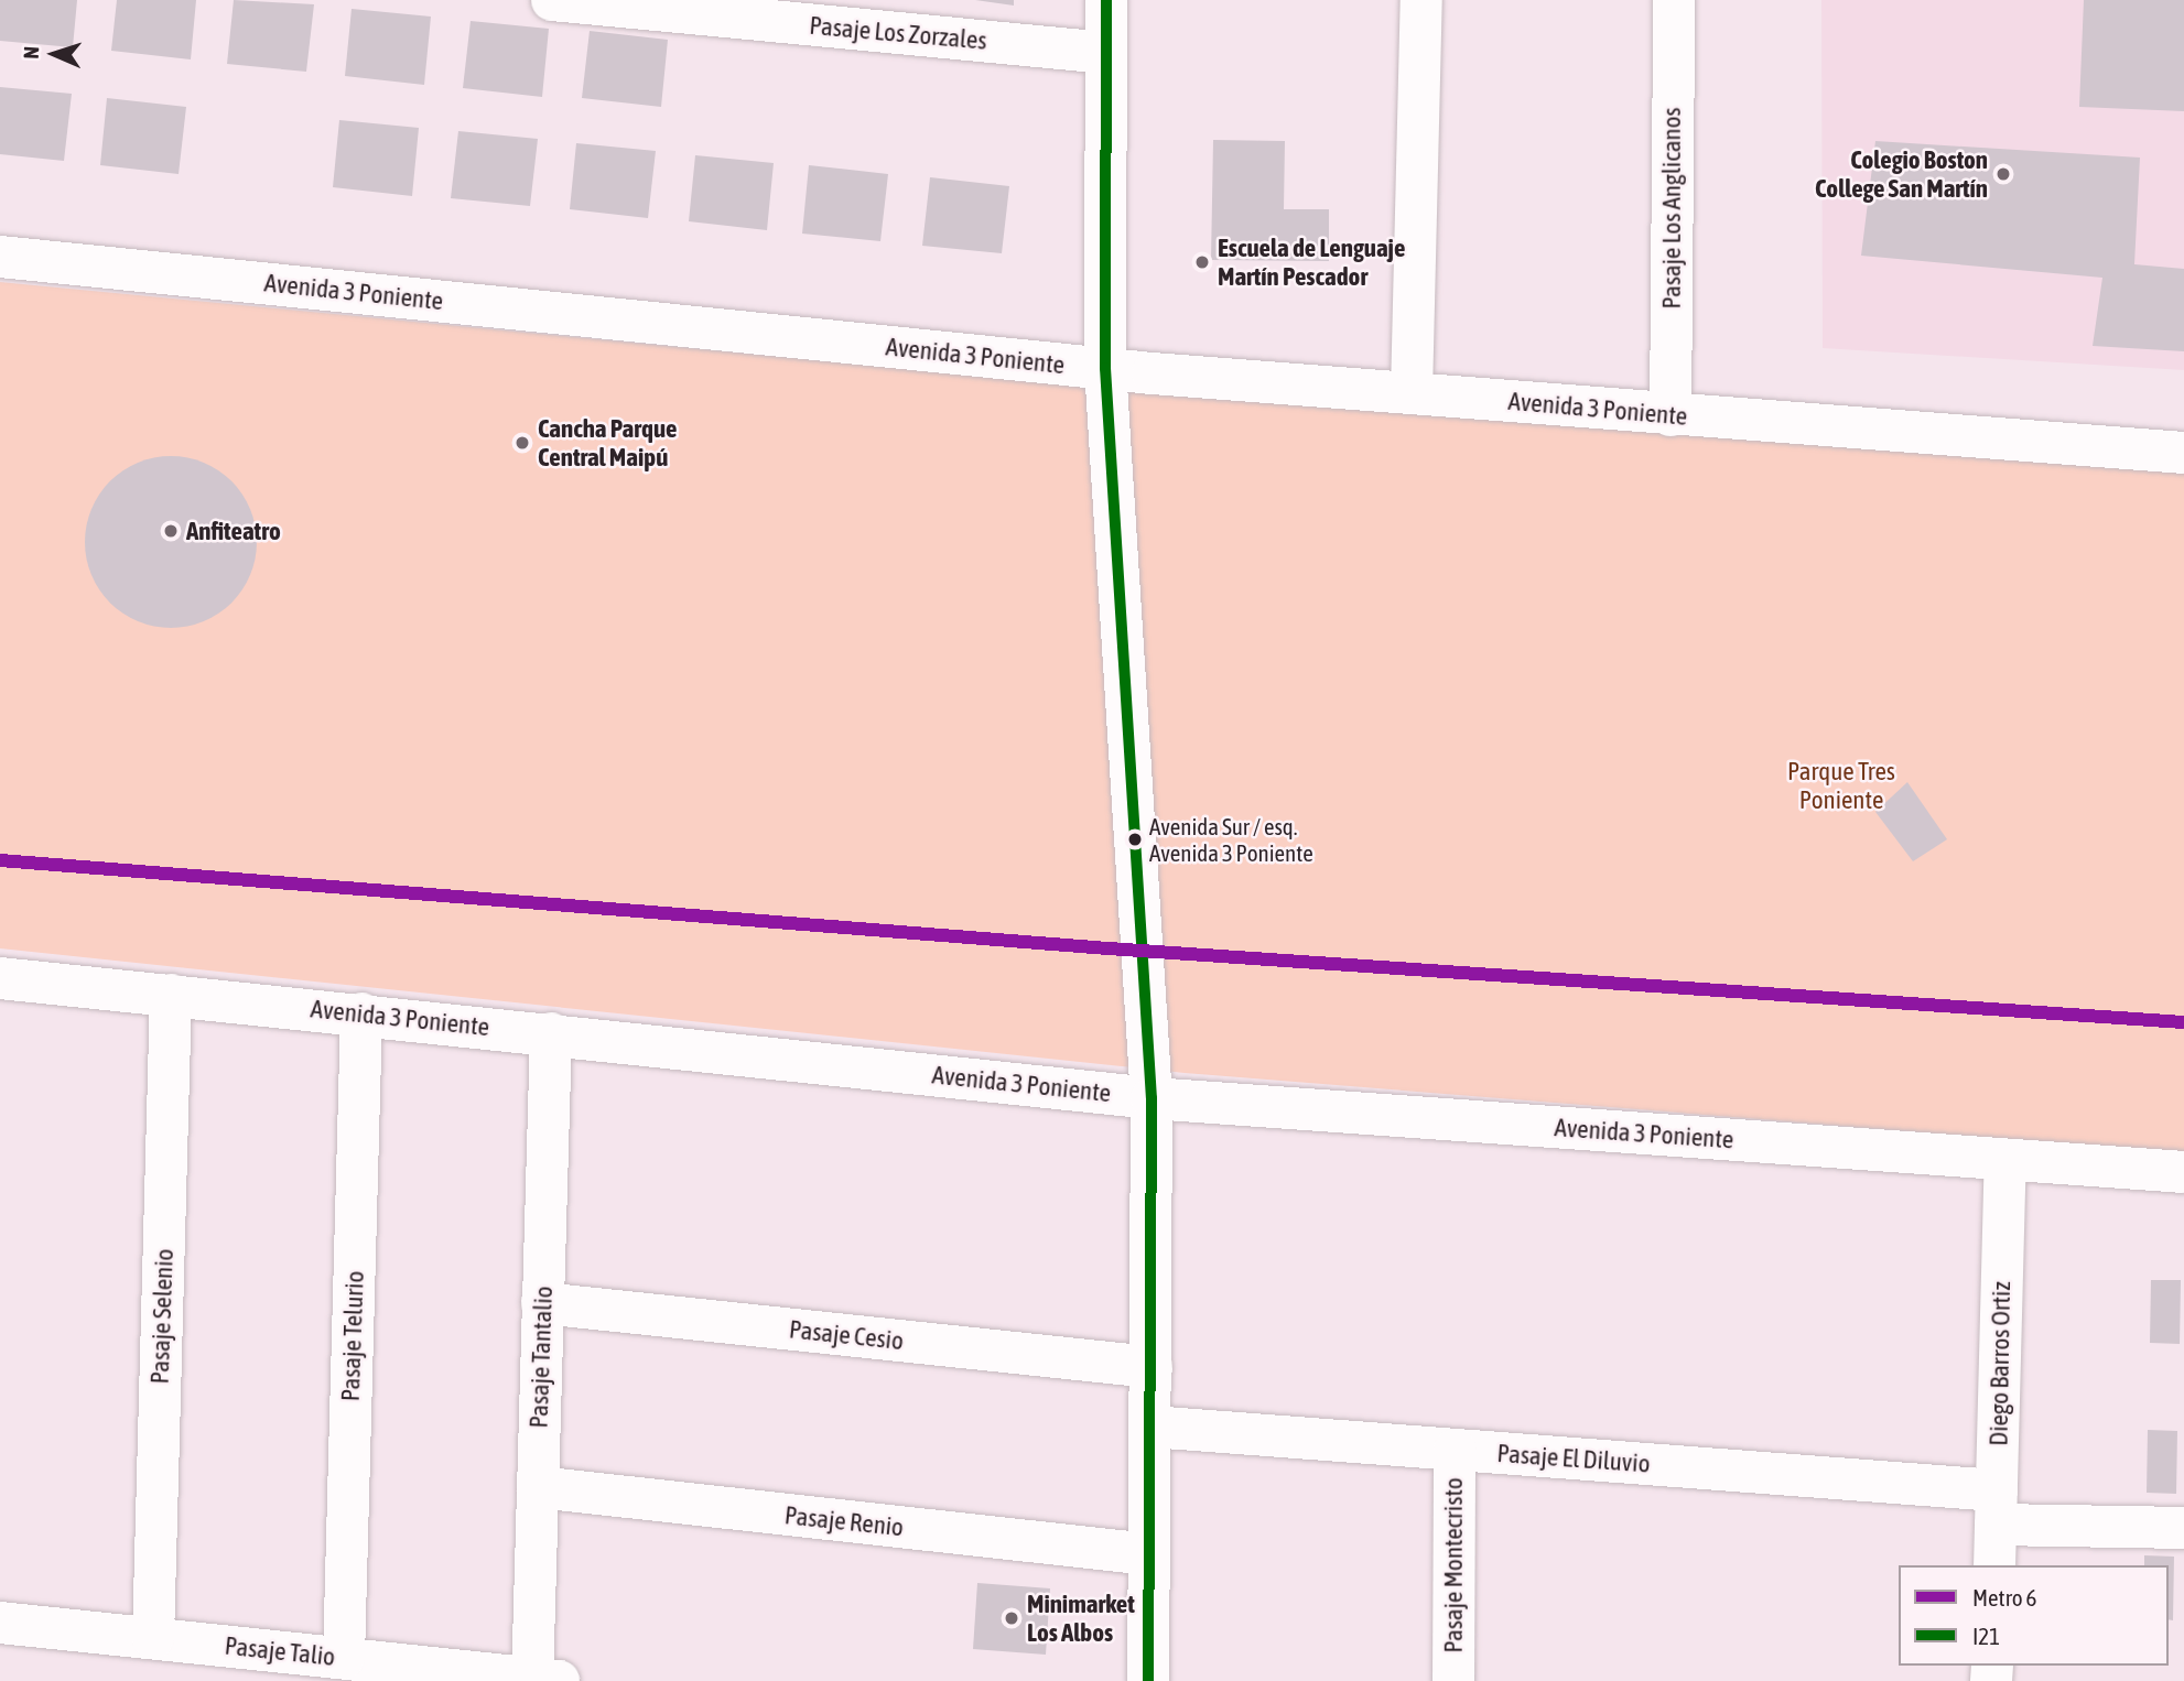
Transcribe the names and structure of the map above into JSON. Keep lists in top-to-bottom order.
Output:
{
  "streets": {
    "street": [
      "Pasaje Los Zorzales",
      "Pasaje Los Anglicanos",
      "Avenida 3 Poniente",
      "Pasaje Selenio",
      "Pasaje Cesio",
      "Pasaje Telurio",
      "Pasaje Tantalio",
      "Diego Barros Ortiz",
      "Pasaje El Diluvio",
      "Pasaje Renio",
      "Pasaje Montecristo",
      "Pasaje Talio"
    ]
  },
  "crossings": [
    ["Pasaje Los Anglicanos", "Avenida 3 Poniente"],
    ["Avenida 3 Poniente", "Pasaje Selenio"],
    ["Avenida 3 Poniente", "Pasaje Telurio"],
    ["Avenida 3 Poniente", "Pasaje Tantalio"],
    ["Avenida 3 Poniente", "Diego Barros Ortiz"],
    ["Pasaje Selenio", "Pasaje Talio"],
    ["Pasaje Cesio", "Pasaje Tantalio"],
    ["Pasaje Telurio", "Pasaje Talio"],
    ["Pasaje Tantalio", "Pasaje Renio"],
    ["Pasaje Tantalio", "Pasaje Talio"],
    ["Diego Barros Ortiz", "Pasaje El Diluvio"],
    ["Pasaje El Diluvio", "Pasaje Montecristo"]
  ],
  "parks": ["Parque Tres Poniente"],
  "places": [
    "Colegio Boston College San Martín",
    "Escuela de Lenguaje Martín Pescador",
    "Cancha Parque Central Maipú",
    "Anfiteatro",
    "Avenida Sur / esq. Avenida 3 Poniente",
    "Minimarket Los Albos"
  ],
  "lines": ["transit line I21", "metro line 6"],
  "legend": ["Metro 6", "I21"],
  "north": "left"
}
